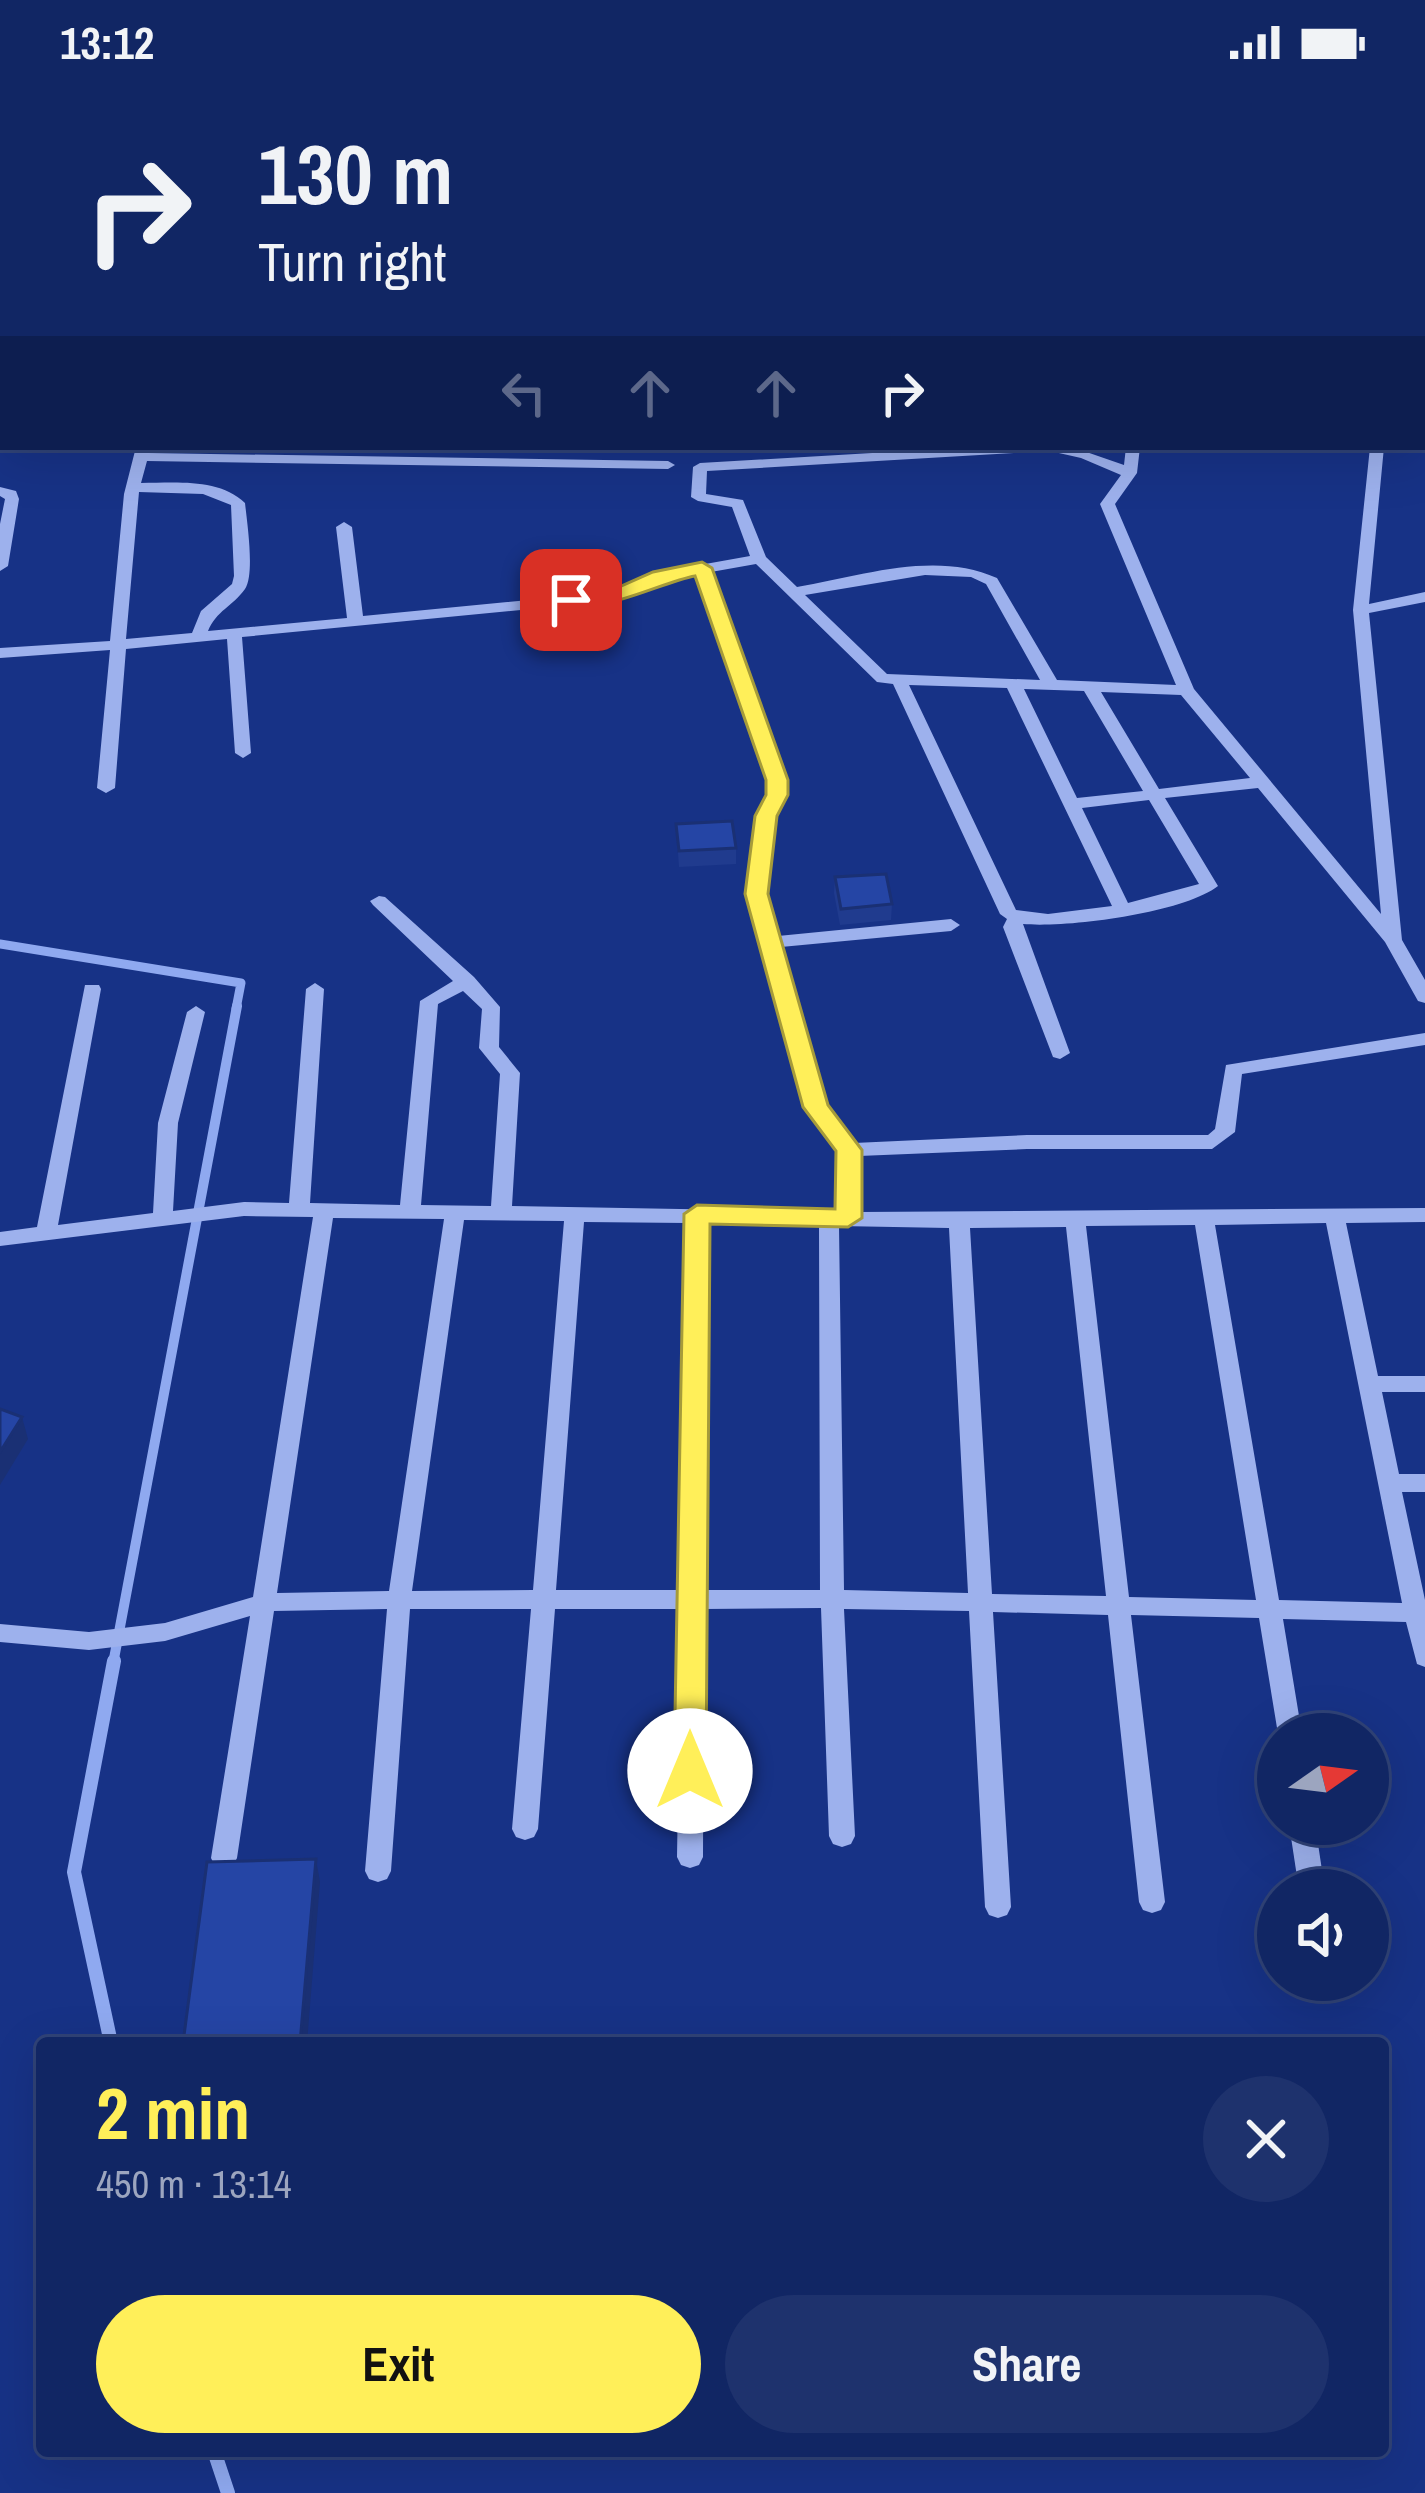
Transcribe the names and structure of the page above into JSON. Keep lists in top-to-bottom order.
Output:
{
  "north": "right",
  "page": {
    "status": "13:12",
    "turn": ["130 m", "Turn right"],
    "heading": ["2 min", "450 m · 13:14"],
    "buttons": ["Exit", "Share"]
  }
}
